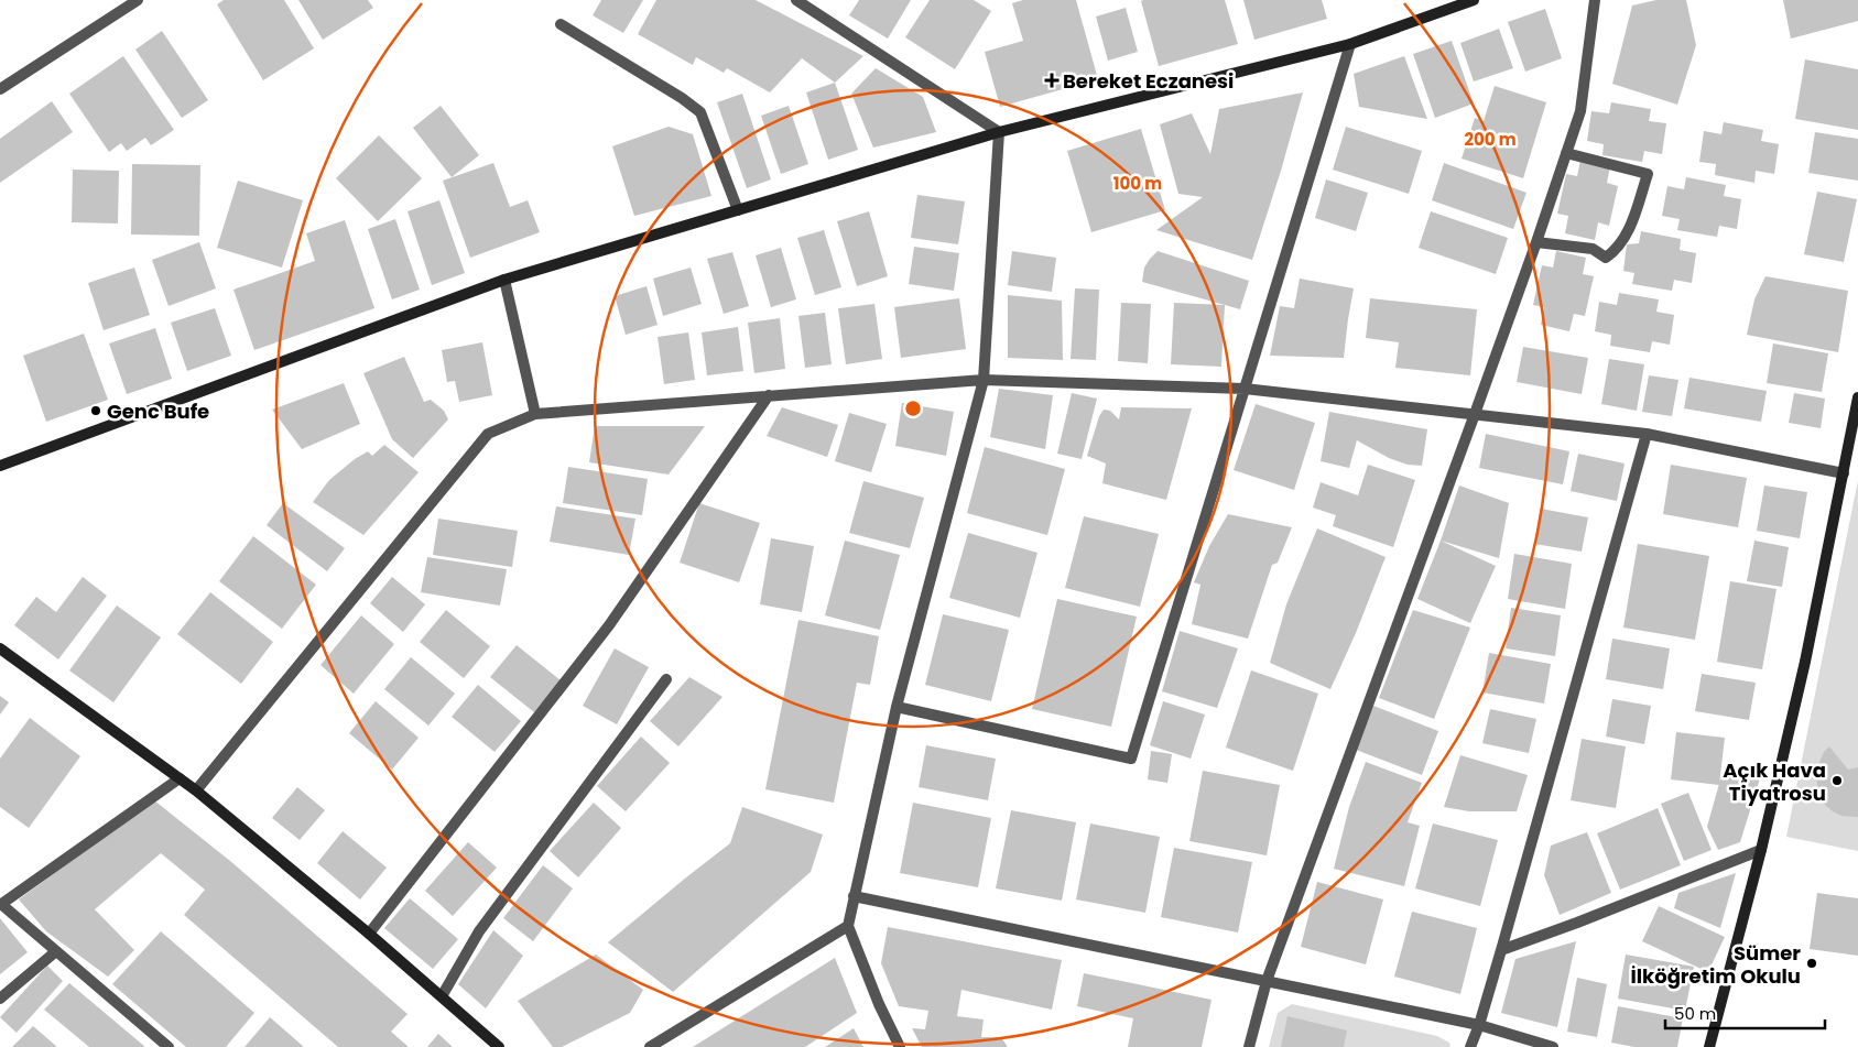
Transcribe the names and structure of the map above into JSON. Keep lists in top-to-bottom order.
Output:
{
  "places": {
    "health": ["Bereket Eczanesi"],
    "other": ["Genc Bufe", "Açık Hava Tiyatrosu", "Sümer İlköğretim Okulu"]
  },
  "scale_bar": "50 m",
  "rings": ["200 m", "100 m"]
}
